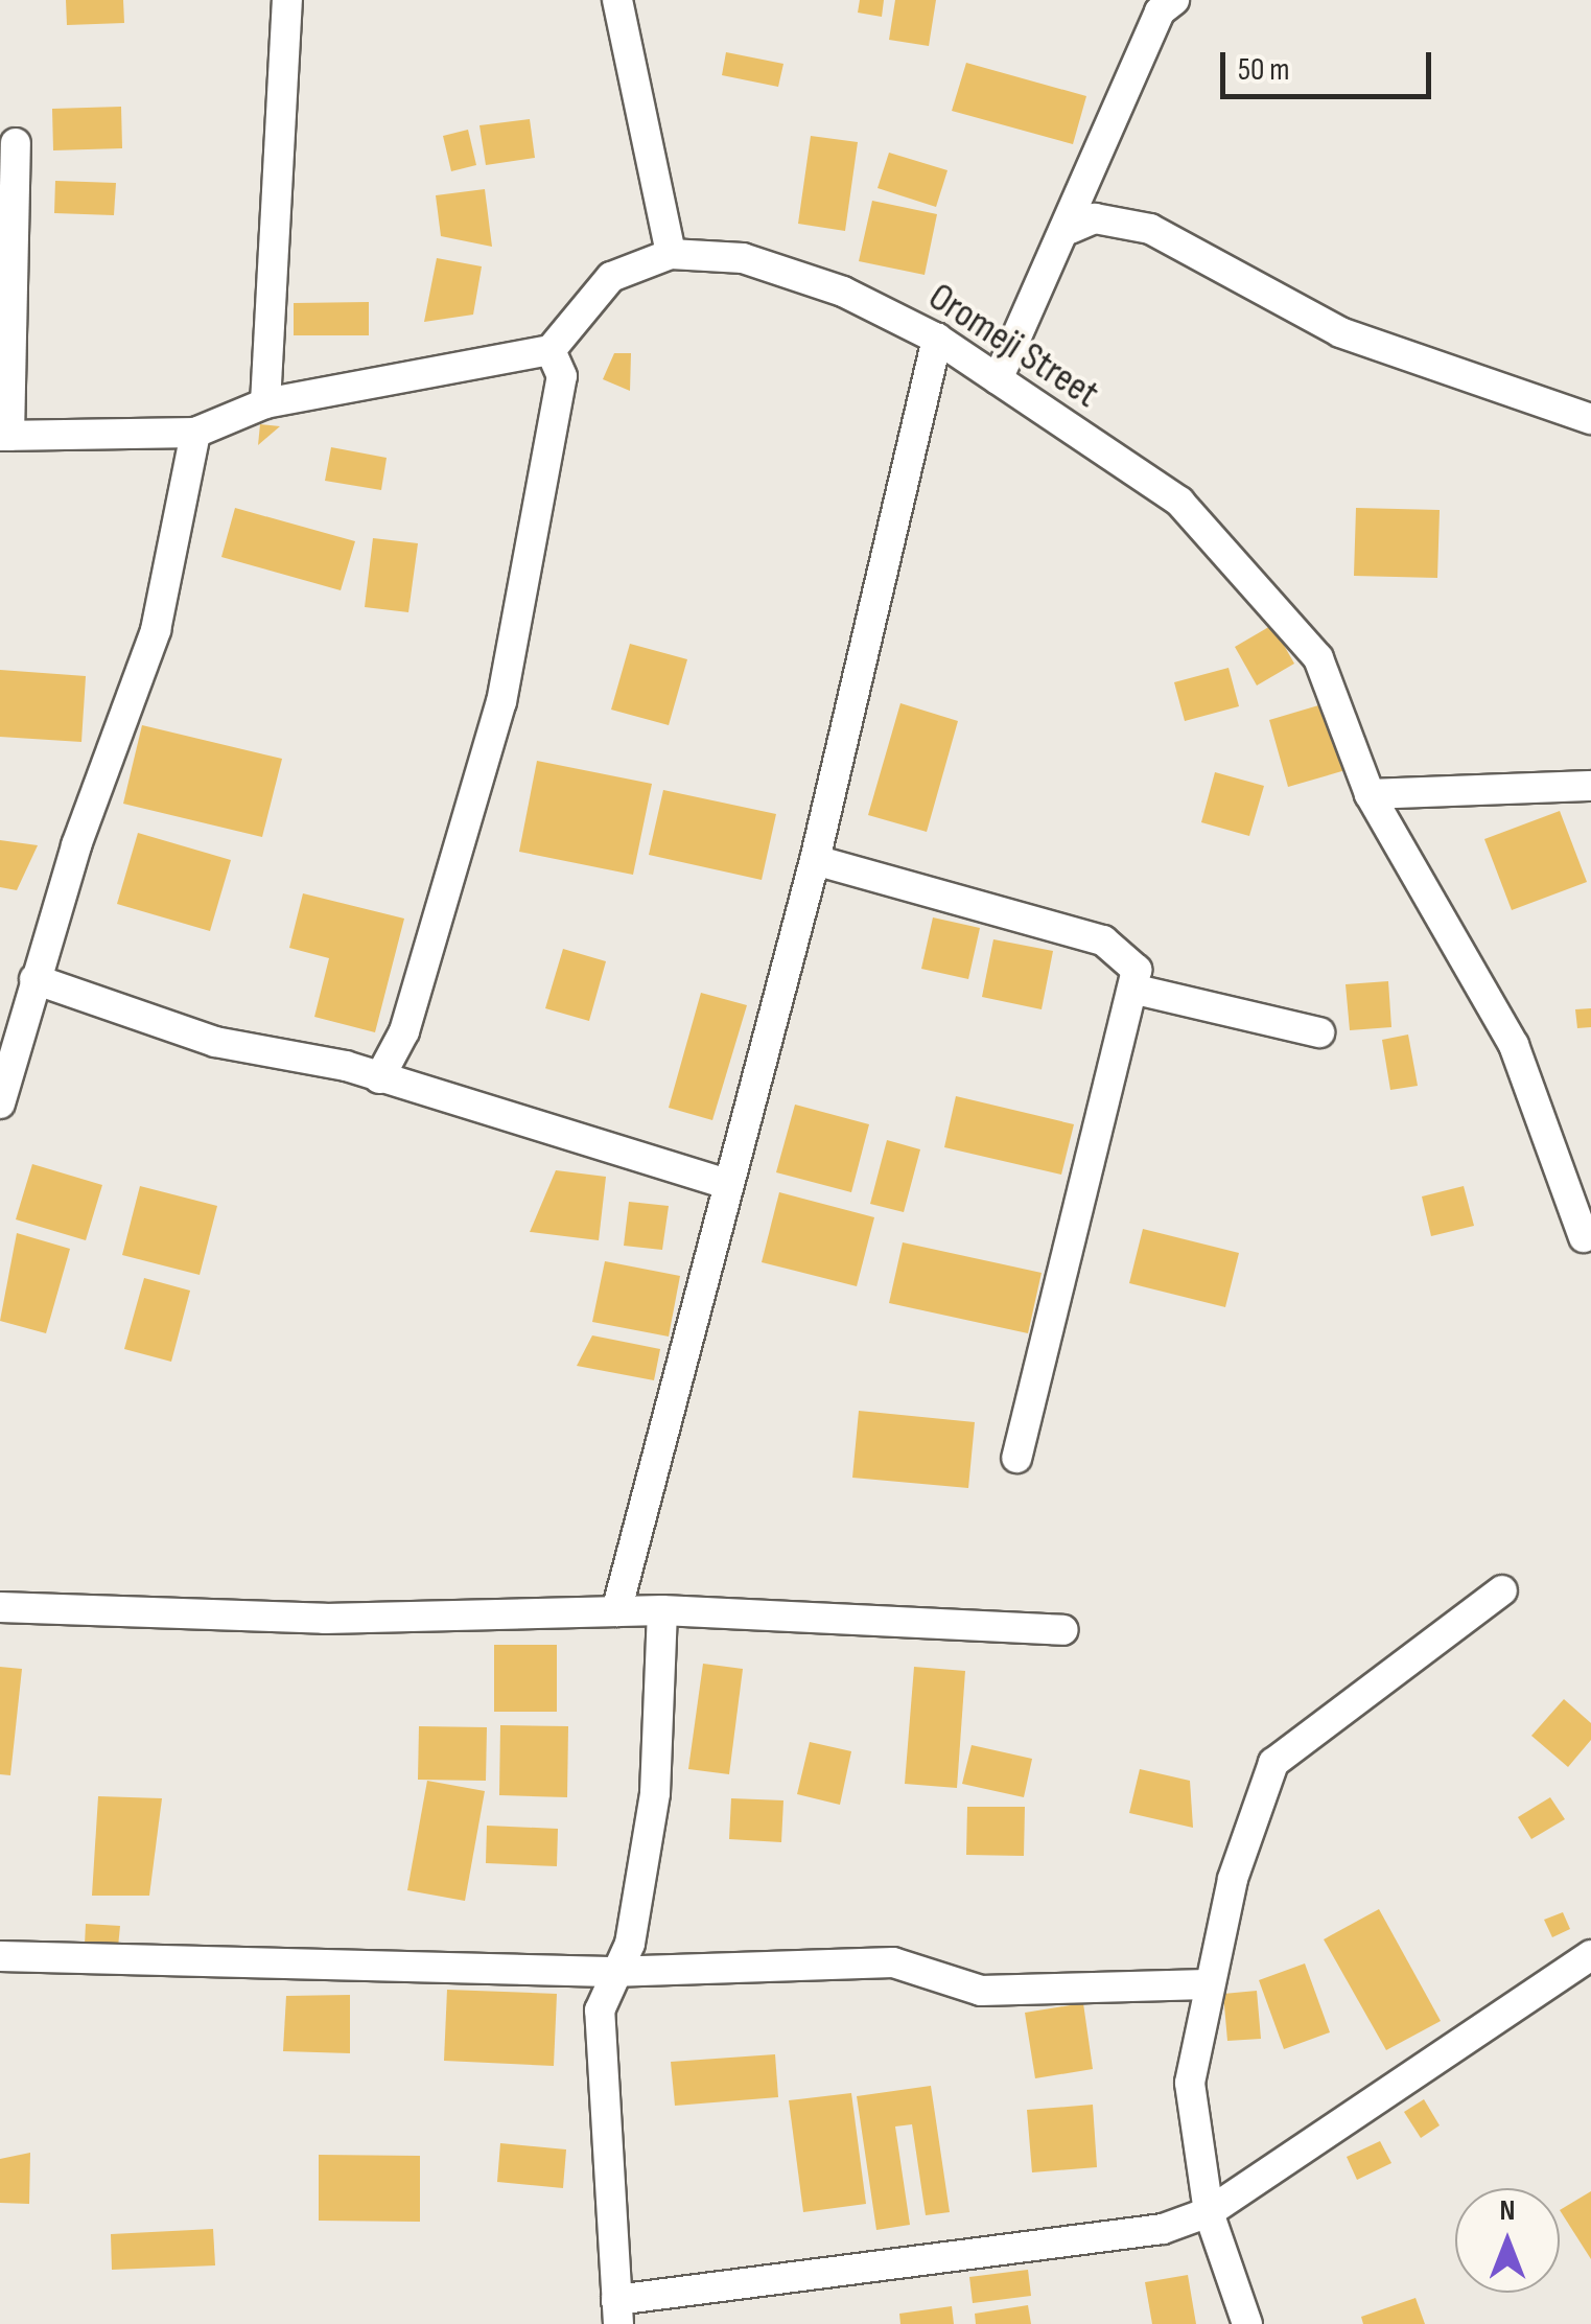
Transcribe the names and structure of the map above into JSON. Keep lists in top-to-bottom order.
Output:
{
  "streets": {
    "street": ["Oromeji Street"]
  },
  "scale_bar": "50 m",
  "north": "top"
}
